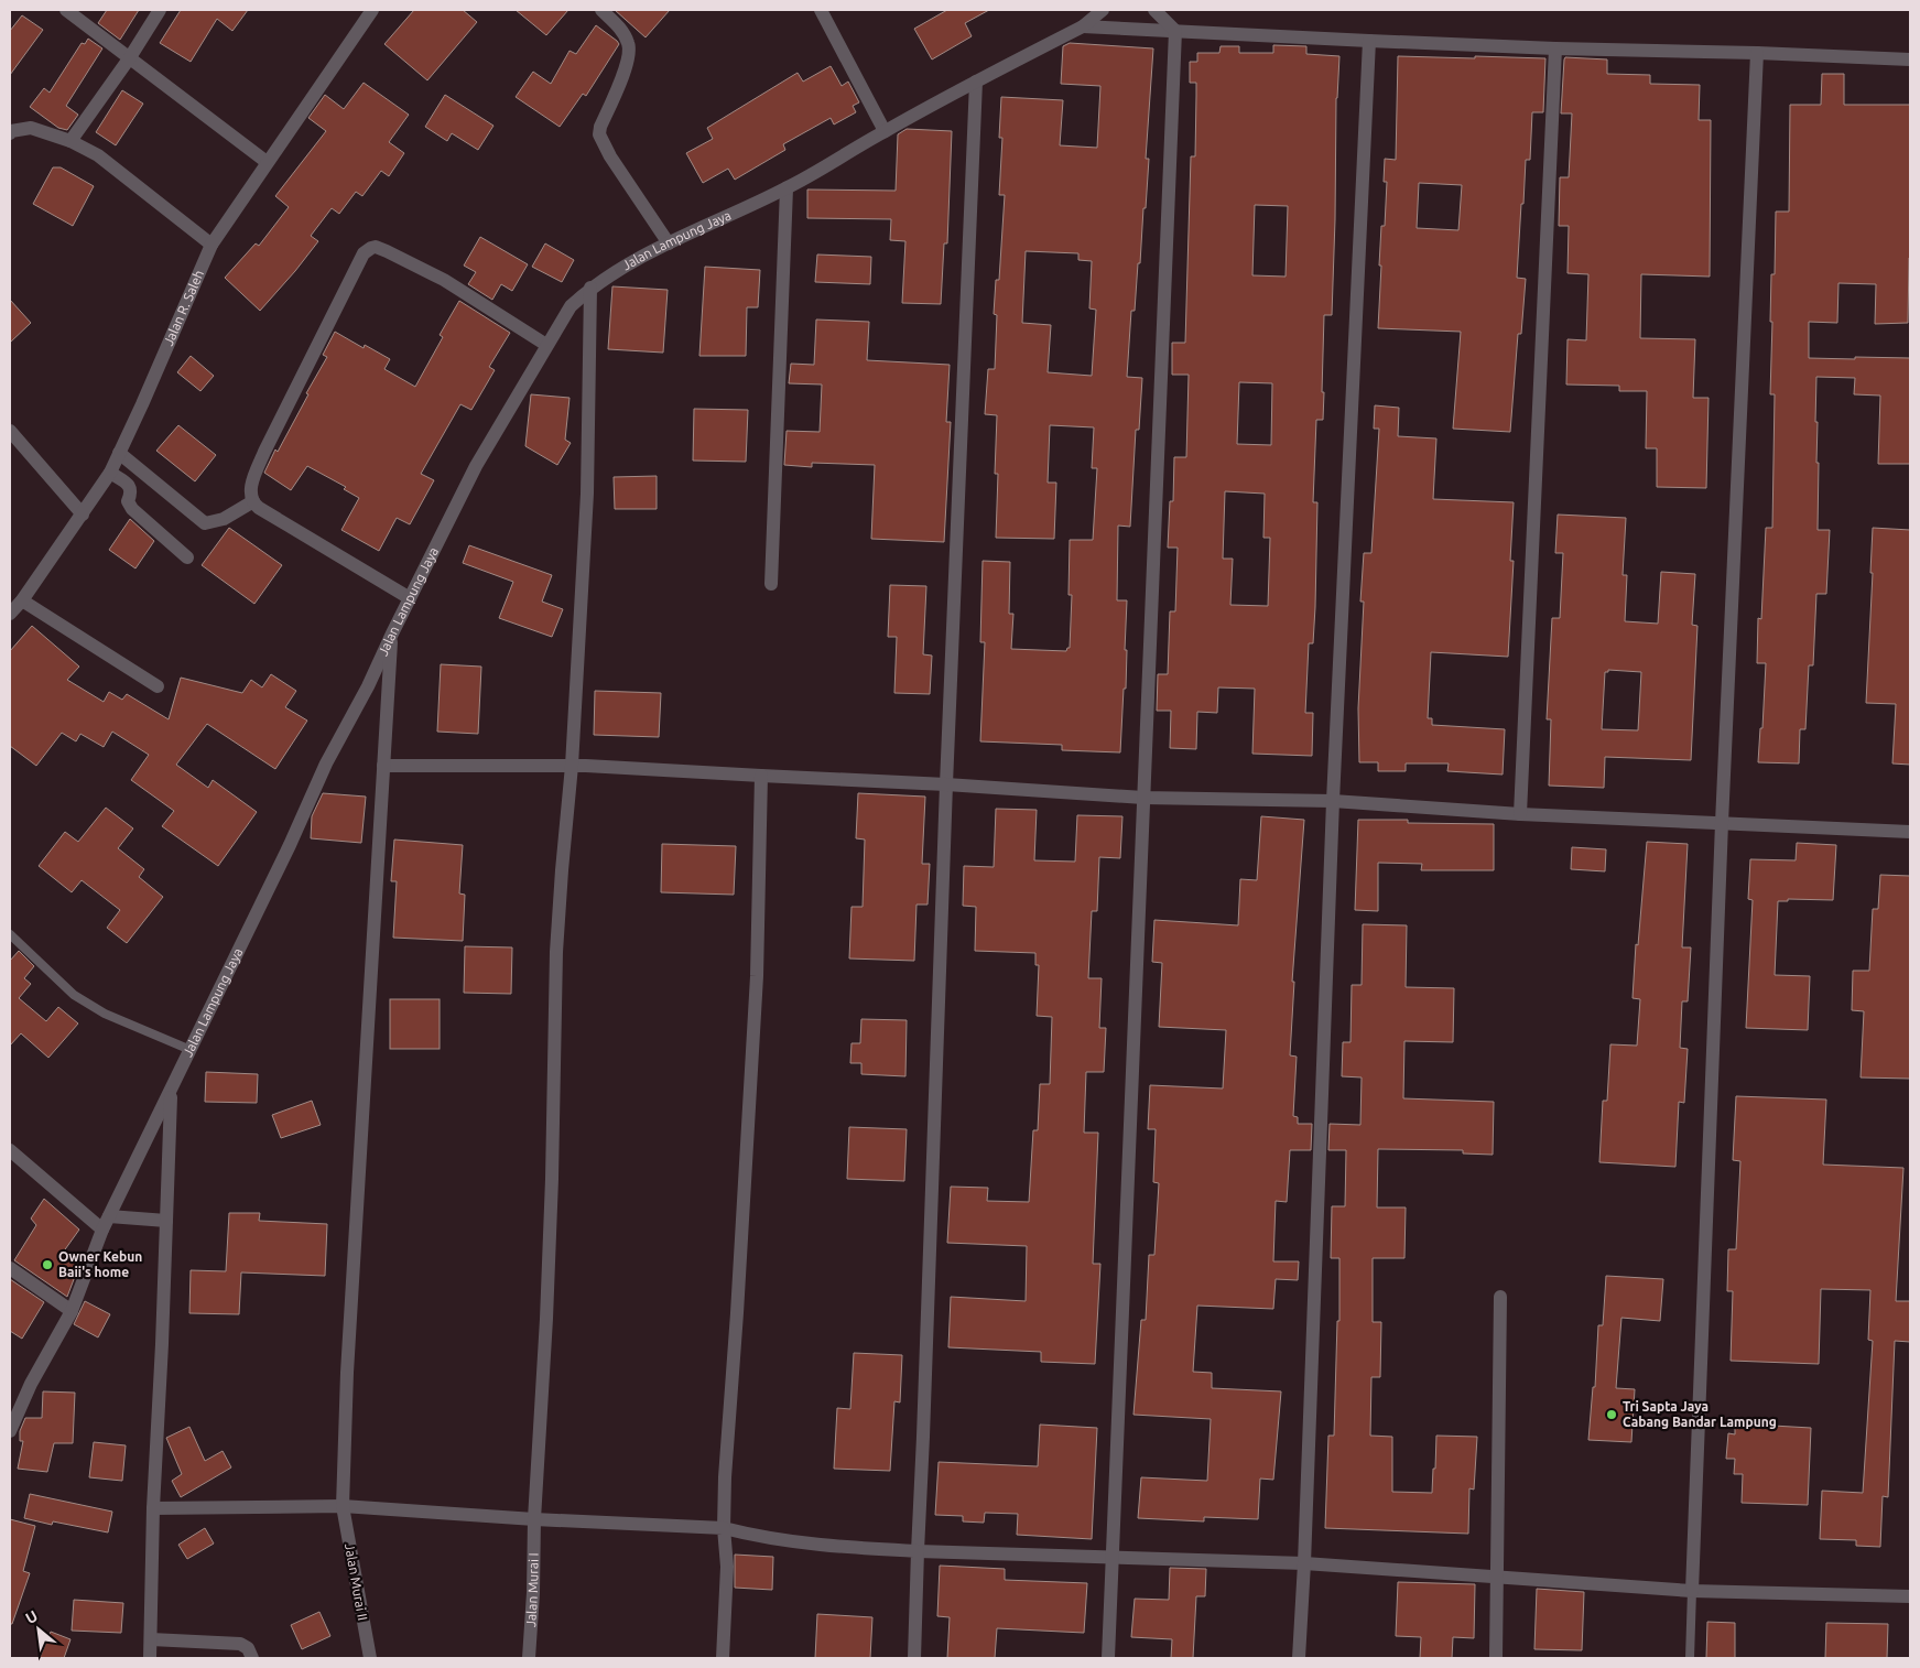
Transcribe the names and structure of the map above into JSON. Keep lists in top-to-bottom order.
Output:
{
  "streets": {
    "street": [
      "Jalan Lampung Jaya",
      "Jalan R. Saleh",
      "Jalan Murai II",
      "Jalan Murai I"
    ]
  },
  "crossings": [
    ["Jalan Lampung Jaya", "Jalan Murai II"],
    ["Jalan Lampung Jaya", "Jalan Murai I"]
  ],
  "places": ["Owner Kebun Baii's home", "Tri Sapta Jaya Cabang Bandar Lampung"],
  "north": "top left"
}
